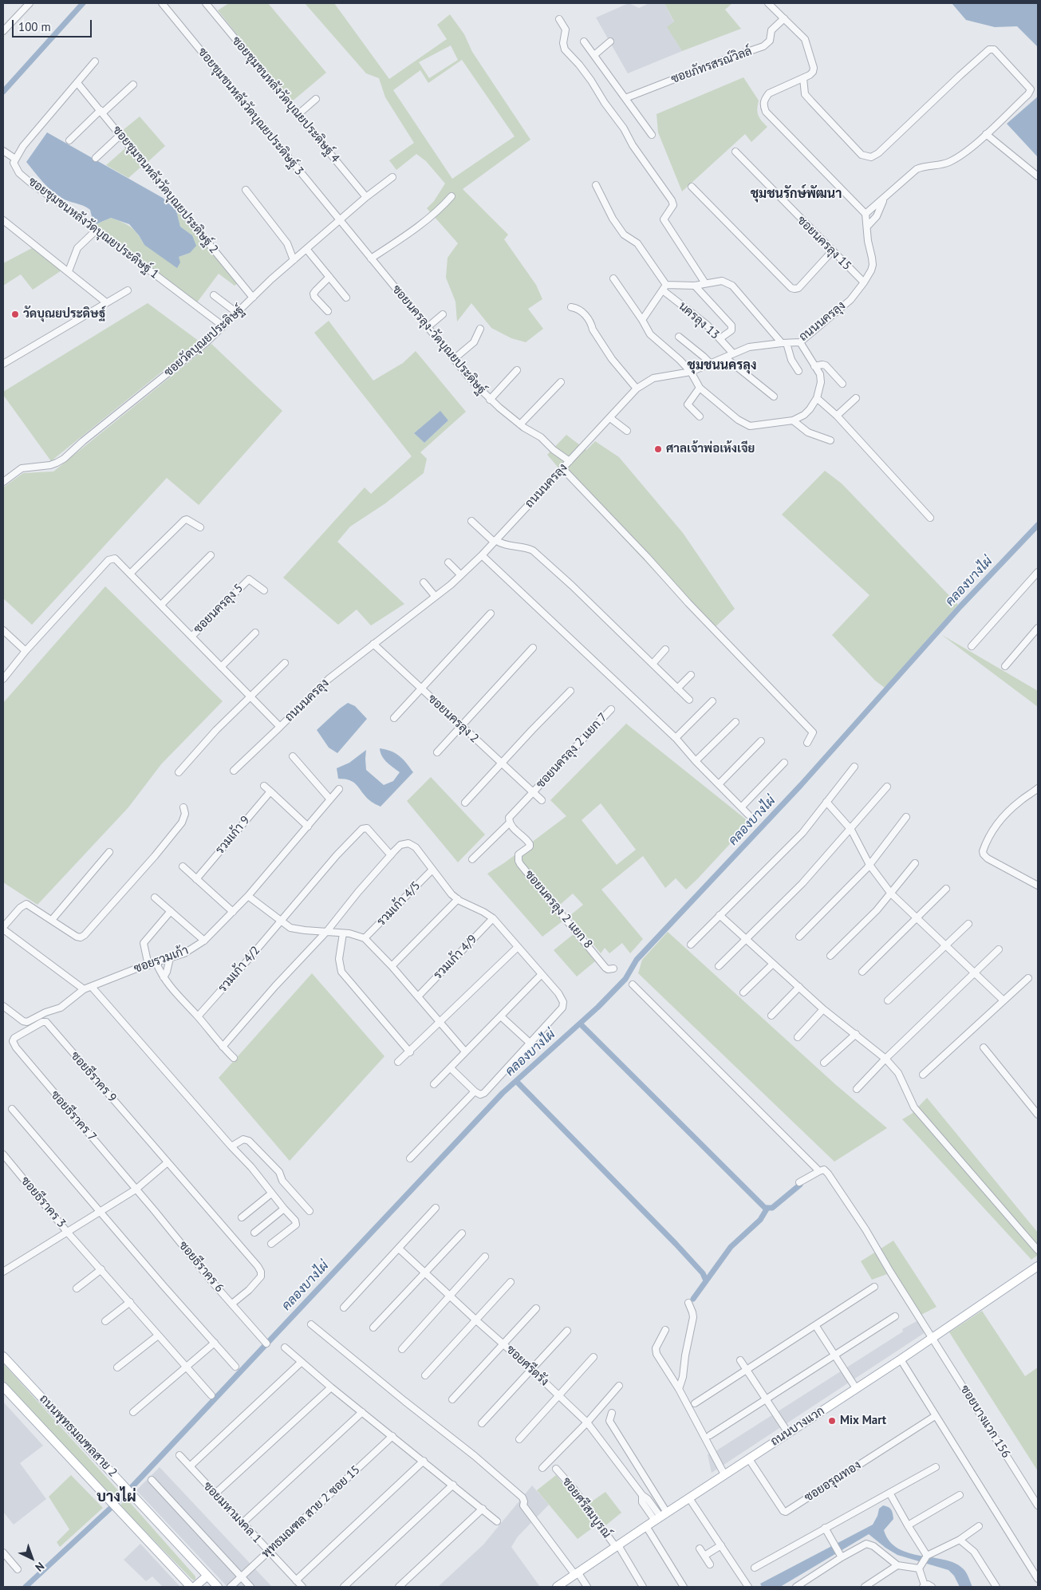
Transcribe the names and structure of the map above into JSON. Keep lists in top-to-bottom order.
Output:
{
  "streets": {
    "main road": ["ถนนบางแวก", "ถนนพุทธมณฑลสาย 2"],
    "street": [
      "ซอยภัทรสรณ์วิลล์",
      "ซอยชุมชนหลังวัดบุณยประดิษฐ์ 4",
      "ซอยชุมชนหลังวัดบุณยประดิษฐ์ 3",
      "ซอยชุมชนหลังวัดบุณยประดิษฐ์ 2",
      "ซอยชุมชนหลังวัดบุณยประดิษฐ์ 1",
      "ซอยนครลุง 15",
      "นครลุง 13",
      "ถนนนครลุง",
      "ซอยนครลุง-วัดบุณยประดิษฐ์",
      "ซอยวัดบุณยประดิษฐ์",
      "ซอยนครลุง 5",
      "ซอยนครลุง 2",
      "ซอยนครลุง 2 แยก 7",
      "รวมเก้า 9",
      "รวมเก้า 4/5",
      "ซอยนครลุง 2 แยก 8",
      "รวมเก้า 4/9",
      "ซอยรวมเก้า",
      "รวมเก้า 4/2",
      "ซอยธีราคร 9",
      "ซอยธีราคร 7",
      "ซอยธีราคร 3",
      "ซอยธีราคร 6",
      "ซอยศรีตรัง",
      "ซอยบางแวก 156",
      "ซอยอรุณทอง",
      "ซอยศรีสมบูรณ์",
      "พุทธมณฑล สาย 2 ซอย 15",
      "ซอยมหามงคล 1"
    ]
  },
  "crossings": [
    ["ซอยชุมชนหลังวัดบุณยประดิษฐ์ 4", "ซอยวัดบุณยประดิษฐ์"],
    ["ซอยชุมชนหลังวัดบุณยประดิษฐ์ 3", "ซอยนครลุง-วัดบุณยประดิษฐ์"],
    ["ซอยชุมชนหลังวัดบุณยประดิษฐ์ 3", "ซอยวัดบุณยประดิษฐ์"],
    ["ซอยชุมชนหลังวัดบุณยประดิษฐ์ 2", "ซอยวัดบุณยประดิษฐ์"],
    ["ซอยชุมชนหลังวัดบุณยประดิษฐ์ 1", "ซอยวัดบุณยประดิษฐ์"],
    ["ซอยนครลุง 15", "ถนนนครลุง"],
    ["นครลุง 13", "ถนนนครลุง"],
    ["ถนนนครลุง", "ซอยนครลุง-วัดบุณยประดิษฐ์"],
    ["ถนนนครลุง", "ซอยนครลุง 5"],
    ["ถนนนครลุง", "ซอยนครลุง 2"],
    ["ซอยนครลุง-วัดบุณยประดิษฐ์", "ซอยวัดบุณยประดิษฐ์"],
    ["ซอยนครลุง 2", "ซอยนครลุง 2 แยก 7"],
    ["ซอยธีราคร 9", "ซอยธีราคร 7"],
    ["ซอยธีราคร 7", "ซอยธีราคร 6"],
    ["ซอยศรีตรัง", "ถนนบางแวก"],
    ["ซอยบางแวก 156", "ถนนบางแวก"],
    ["ถนนบางแวก", "ซอยอรุณทอง"],
    ["ถนนบางแวก", "ซอยศรีสมบูรณ์"],
    ["พุทธมณฑล สาย 2 ซอย 15", "ซอยมหามงคล 1"]
  ],
  "districts": ["ชุมชนรักษ์พัฒนา", "ชุมชนนครลุง", "บางไผ่"],
  "water": ["คลองบางไผ่"],
  "places": ["วัดบุณยประดิษฐ์", "ศาลเจ้าพ่อเห้งเจีย", "Mix Mart"],
  "scale_bar": "100 m",
  "north": "bottom right"
}
